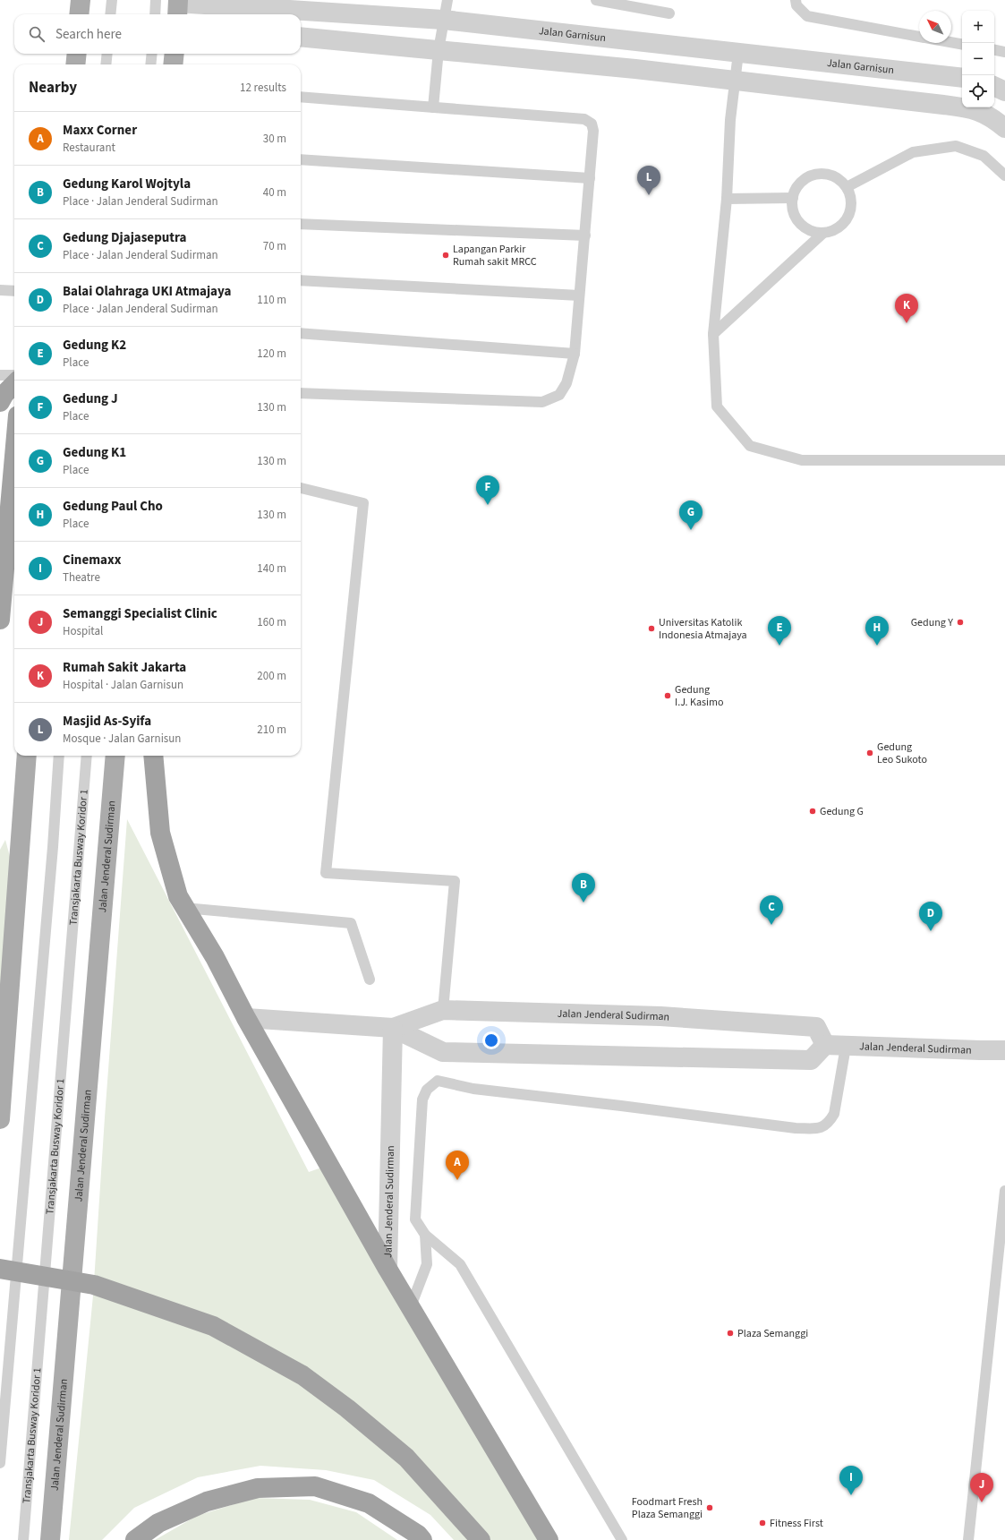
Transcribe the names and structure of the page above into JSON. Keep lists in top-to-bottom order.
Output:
{
  "streets": {
    "main road": ["Jalan Jenderal Sudirman"],
    "street": ["Jalan Garnisun"],
    "lane": ["Transjakarta Busway Koridor 1"]
  },
  "places": [
    "Lapangan Parkir Rumah sakit MRCC",
    "Gedung Y",
    "Universitas Katolik Indonesia Atmajaya",
    "Gedung I.J. Kasimo",
    "Gedung Leo Sukoto",
    "Gedung G",
    "Plaza Semanggi",
    "Foodmart Fresh Plaza Semanggi",
    "Fitness First"
  ],
  "north": "top left",
  "page": {
    "map_buttons": ["+", "−"],
    "search": "Search here",
    "heading": ["Nearby", "12 results"],
    "list": [
      {
        "mark": "A",
        "name": "Maxx Corner",
        "note": "Restaurant",
        "value": "30 m"
      },
      {
        "mark": "B",
        "name": "Gedung Karol Wojtyla",
        "note": "Place · Jalan Jenderal Sudirman",
        "value": "40 m"
      },
      {
        "mark": "C",
        "name": "Gedung Djajaseputra",
        "note": "Place · Jalan Jenderal Sudirman",
        "value": "70 m"
      },
      {
        "mark": "D",
        "name": "Balai Olahraga UKI Atmajaya",
        "note": "Place · Jalan Jenderal Sudirman",
        "value": "110 m"
      },
      {
        "mark": "E",
        "name": "Gedung K2",
        "note": "Place",
        "value": "120 m"
      },
      {
        "mark": "F",
        "name": "Gedung J",
        "note": "Place",
        "value": "130 m"
      },
      {
        "mark": "G",
        "name": "Gedung K1",
        "note": "Place",
        "value": "130 m"
      },
      {
        "mark": "H",
        "name": "Gedung Paul Cho",
        "note": "Place",
        "value": "130 m"
      },
      {
        "mark": "I",
        "name": "Cinemaxx",
        "note": "Theatre",
        "value": "140 m"
      },
      {
        "mark": "J",
        "name": "Semanggi Specialist Clinic",
        "note": "Hospital",
        "value": "160 m"
      },
      {
        "mark": "K",
        "name": "Rumah Sakit Jakarta",
        "note": "Hospital · Jalan Garnisun",
        "value": "200 m"
      },
      {
        "mark": "L",
        "name": "Masjid As-Syifa",
        "note": "Mosque · Jalan Garnisun",
        "value": "210 m"
      }
    ],
    "pins": [
      "L",
      "K",
      "F",
      "G",
      "E",
      "H",
      "B",
      "C",
      "D",
      "A",
      "I",
      "J"
    ]
  }
}
